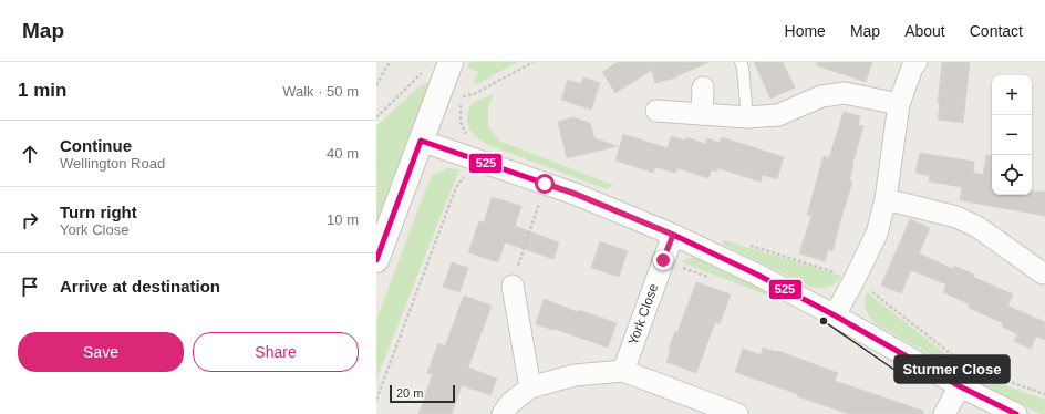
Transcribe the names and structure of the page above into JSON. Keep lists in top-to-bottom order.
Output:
{
  "streets": {
    "street": ["York Close"]
  },
  "places": ["Sturmer Close"],
  "lines": ["transit line 525"],
  "scale_bar": "20 m",
  "page": {
    "header": "Map",
    "nav": [
      "Home",
      "Map",
      "About",
      "Contact"
    ],
    "heading": ["1 min", "Walk · 50 m"],
    "map_buttons": ["+", "−"],
    "list": [
      ["Continue", "Wellington Road", "40 m"],
      ["Turn right", "York Close", "10 m"],
      "Arrive at destination"
    ],
    "buttons": ["Save", "Share"],
    "scale": "20 m"
  }
}
